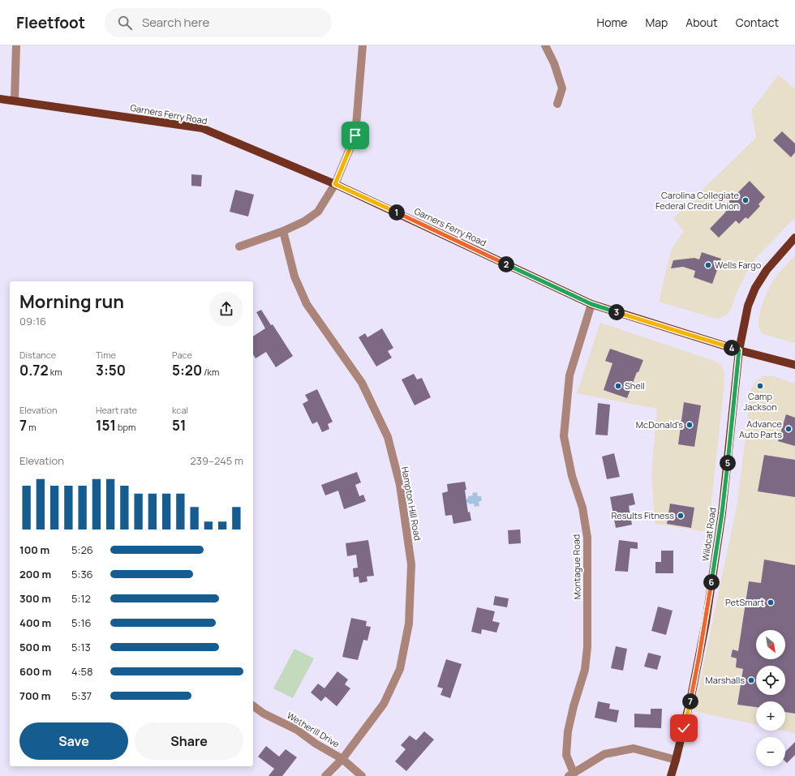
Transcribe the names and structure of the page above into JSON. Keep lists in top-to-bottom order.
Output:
{
  "streets": {
    "main road": ["Garners Ferry Road", "Wildcat Road"],
    "street": ["Hampton Hill Road", "Montague Road", "Wetherill Drive"]
  },
  "crossings": [
    ["Garners Ferry Road", "Wildcat Road"],
    ["Garners Ferry Road", "Montague Road"],
    ["Hampton Hill Road", "Wetherill Drive"]
  ],
  "places": [
    "Carolina Collegiate Federal Credit Union",
    "Wells Fargo",
    "Shell",
    "Camp Jackson",
    "McDonald's",
    "Advance Auto Parts",
    "Results Fitness",
    "PetSmart",
    "Marshalls"
  ],
  "north": "bottom right",
  "page": {
    "header": "Fleetfoot",
    "search": "Search here",
    "nav": [
      "Home",
      "Map",
      "About",
      "Contact"
    ],
    "pins": [
      "1",
      "2",
      "3",
      "4",
      "5",
      "6",
      "7"
    ],
    "heading": ["Morning run", "09:16"],
    "stats": [
      ["Distance", "0.72 km"],
      ["Time", "3:50"],
      ["Pace", "5:20 /km"],
      ["Elevation", "7 m"],
      ["Heart rate", "151 bpm"],
      ["kcal", "51"]
    ],
    "chart": ["Elevation", "239–245 m"],
    "list": [
      {
        "name": "100 m",
        "note": "5:26"
      },
      {
        "name": "200 m",
        "note": "5:36"
      },
      {
        "name": "300 m",
        "note": "5:12"
      },
      {
        "name": "400 m",
        "note": "5:16"
      },
      {
        "name": "500 m",
        "note": "5:13"
      },
      {
        "name": "600 m",
        "note": "4:58"
      },
      {
        "name": "700 m",
        "note": "5:37"
      }
    ],
    "map_buttons": ["+", "−"],
    "buttons": ["Save", "Share"]
  }
}
